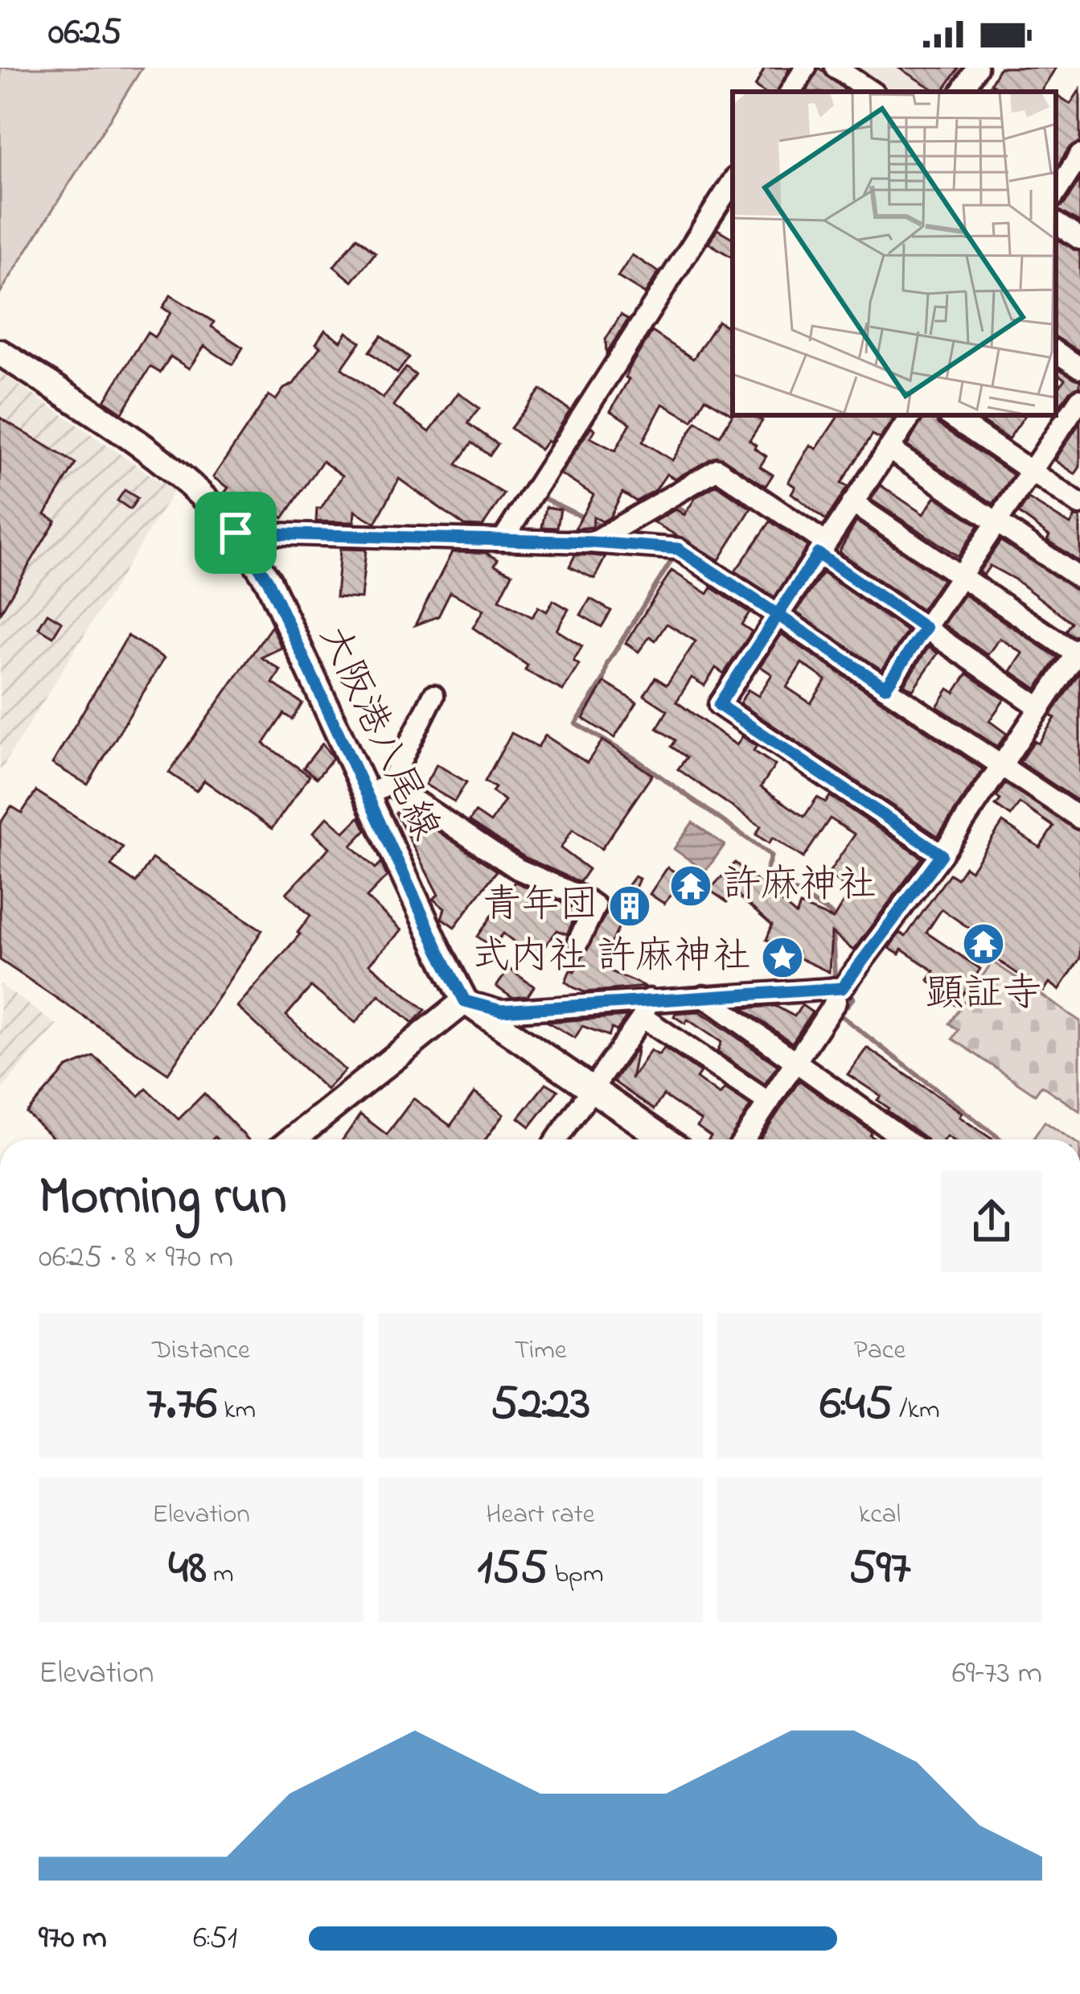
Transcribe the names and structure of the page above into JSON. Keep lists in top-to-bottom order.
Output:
{
  "streets": {
    "main road": ["大阪港八尾線"]
  },
  "places": {
    "temple": ["許麻神社", "顕証寺"],
    "building": ["青年団"],
    "place": ["式内社 許麻神社"]
  },
  "page": {
    "status": "06:25",
    "heading": ["Morning run", "06:25 · 8 × 970 m"],
    "stats": [
      ["Distance", "7.76 km"],
      ["Time", "52:23"],
      ["Pace", "6:45 /km"],
      ["Elevation", "48 m"],
      ["Heart rate", "155 bpm"],
      ["kcal", "597"]
    ],
    "chart": ["Elevation", "69–73 m"],
    "list": [
      {
        "name": "970 m",
        "note": "6:51"
      }
    ]
  }
}
